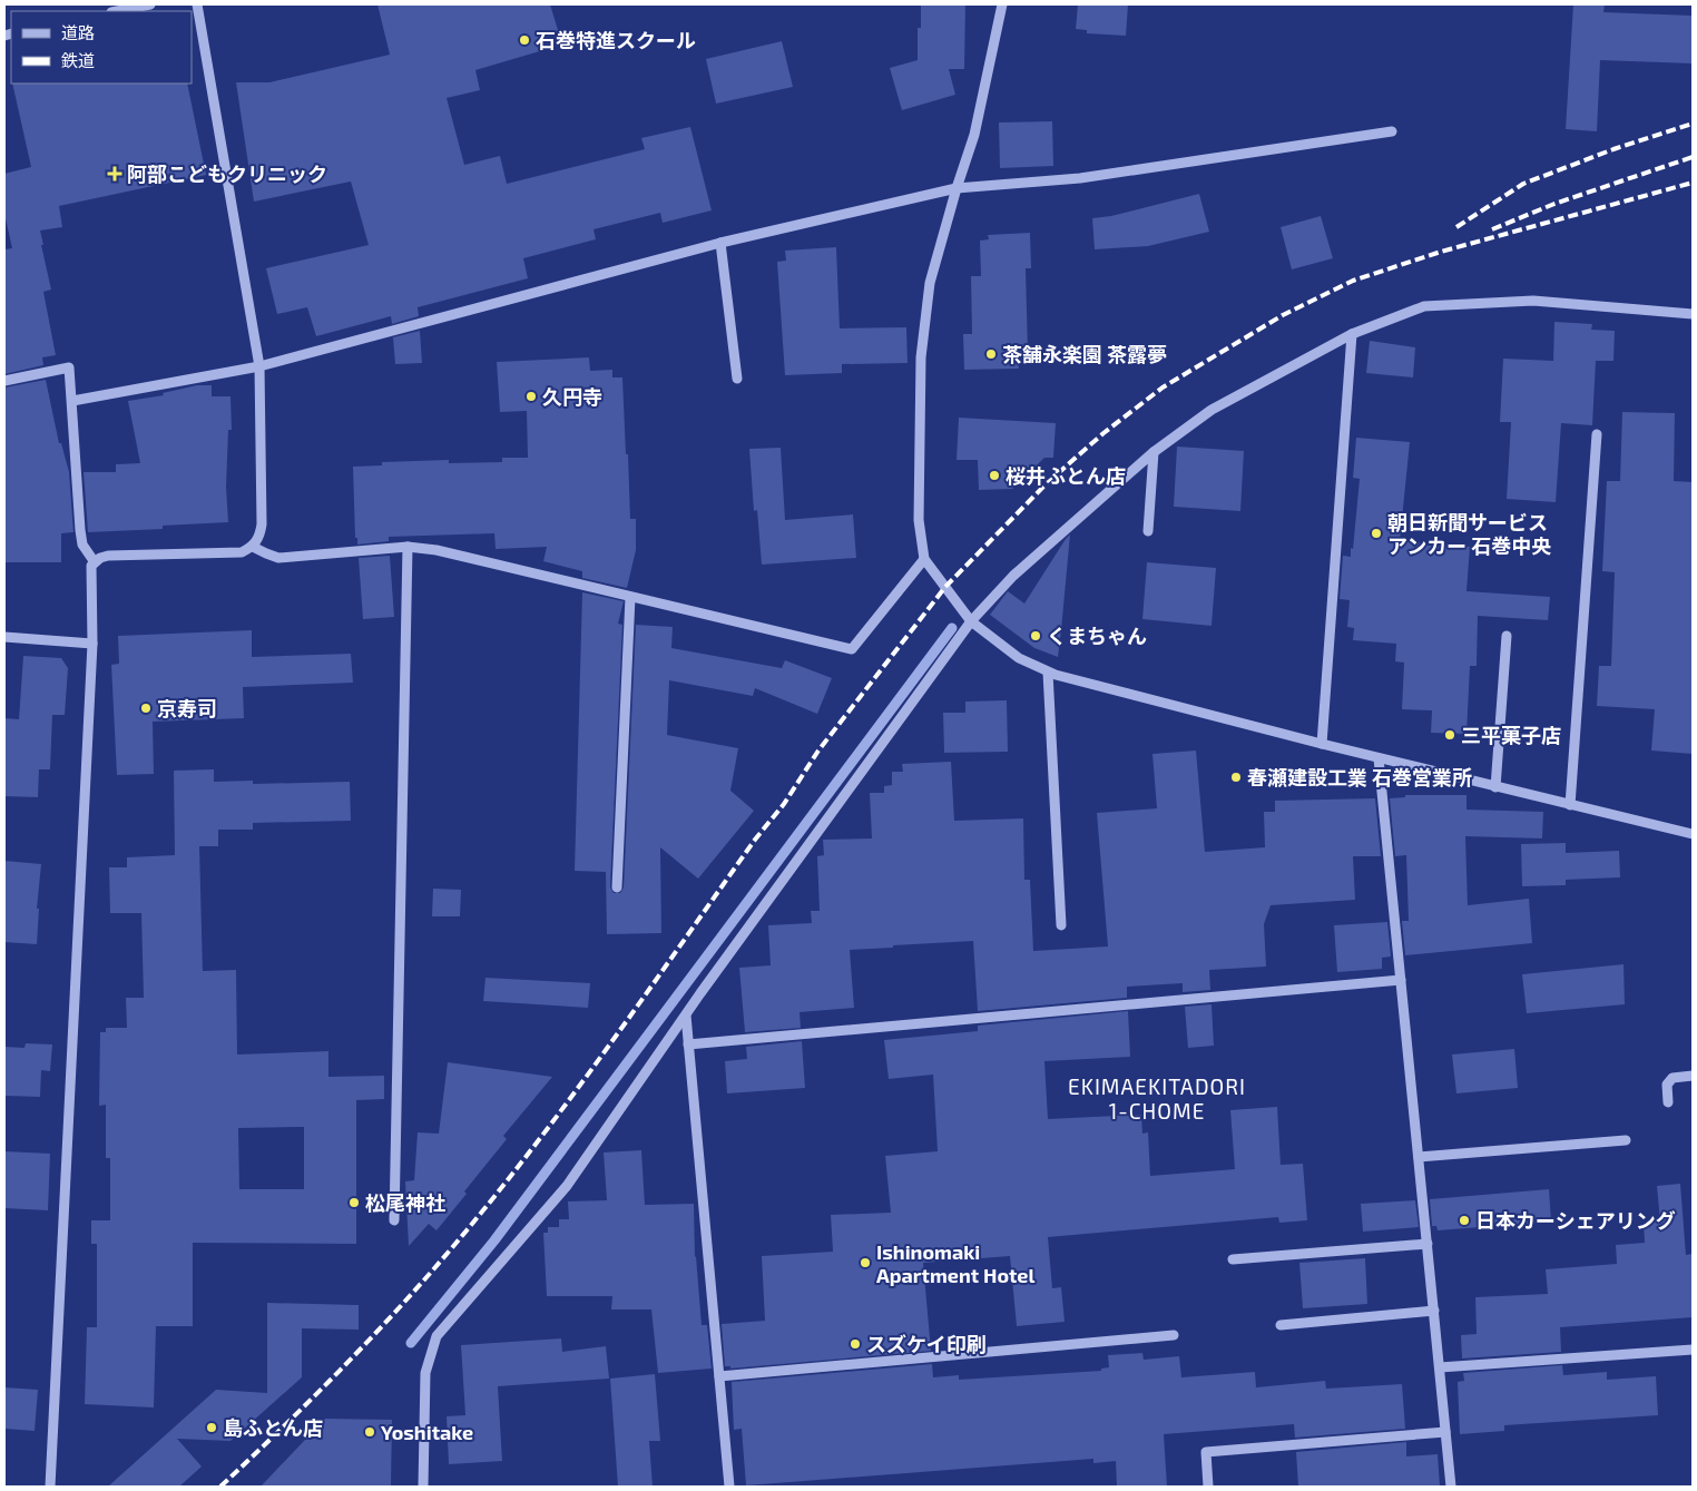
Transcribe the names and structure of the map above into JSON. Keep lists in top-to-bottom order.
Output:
{
  "districts": ["EKIMAEKITADORI 1-CHOME"],
  "places": {
    "other": [
      "石巻特進スクール",
      "茶舗永楽園 茶露夢",
      "久円寺",
      "桜井ふとん店",
      "朝日新聞サービス アンカー 石巻中央",
      "くまちゃん",
      "京寿司",
      "三平菓子店",
      "春瀬建設工業 石巻営業所",
      "松尾神社",
      "日本カーシェアリング",
      "Ishinomaki Apartment Hotel",
      "スズケイ印刷",
      "島ふとん店",
      "Yoshitake"
    ],
    "health": ["阿部こどもクリニック"]
  },
  "legend": ["道路", "鉄道"]
}
